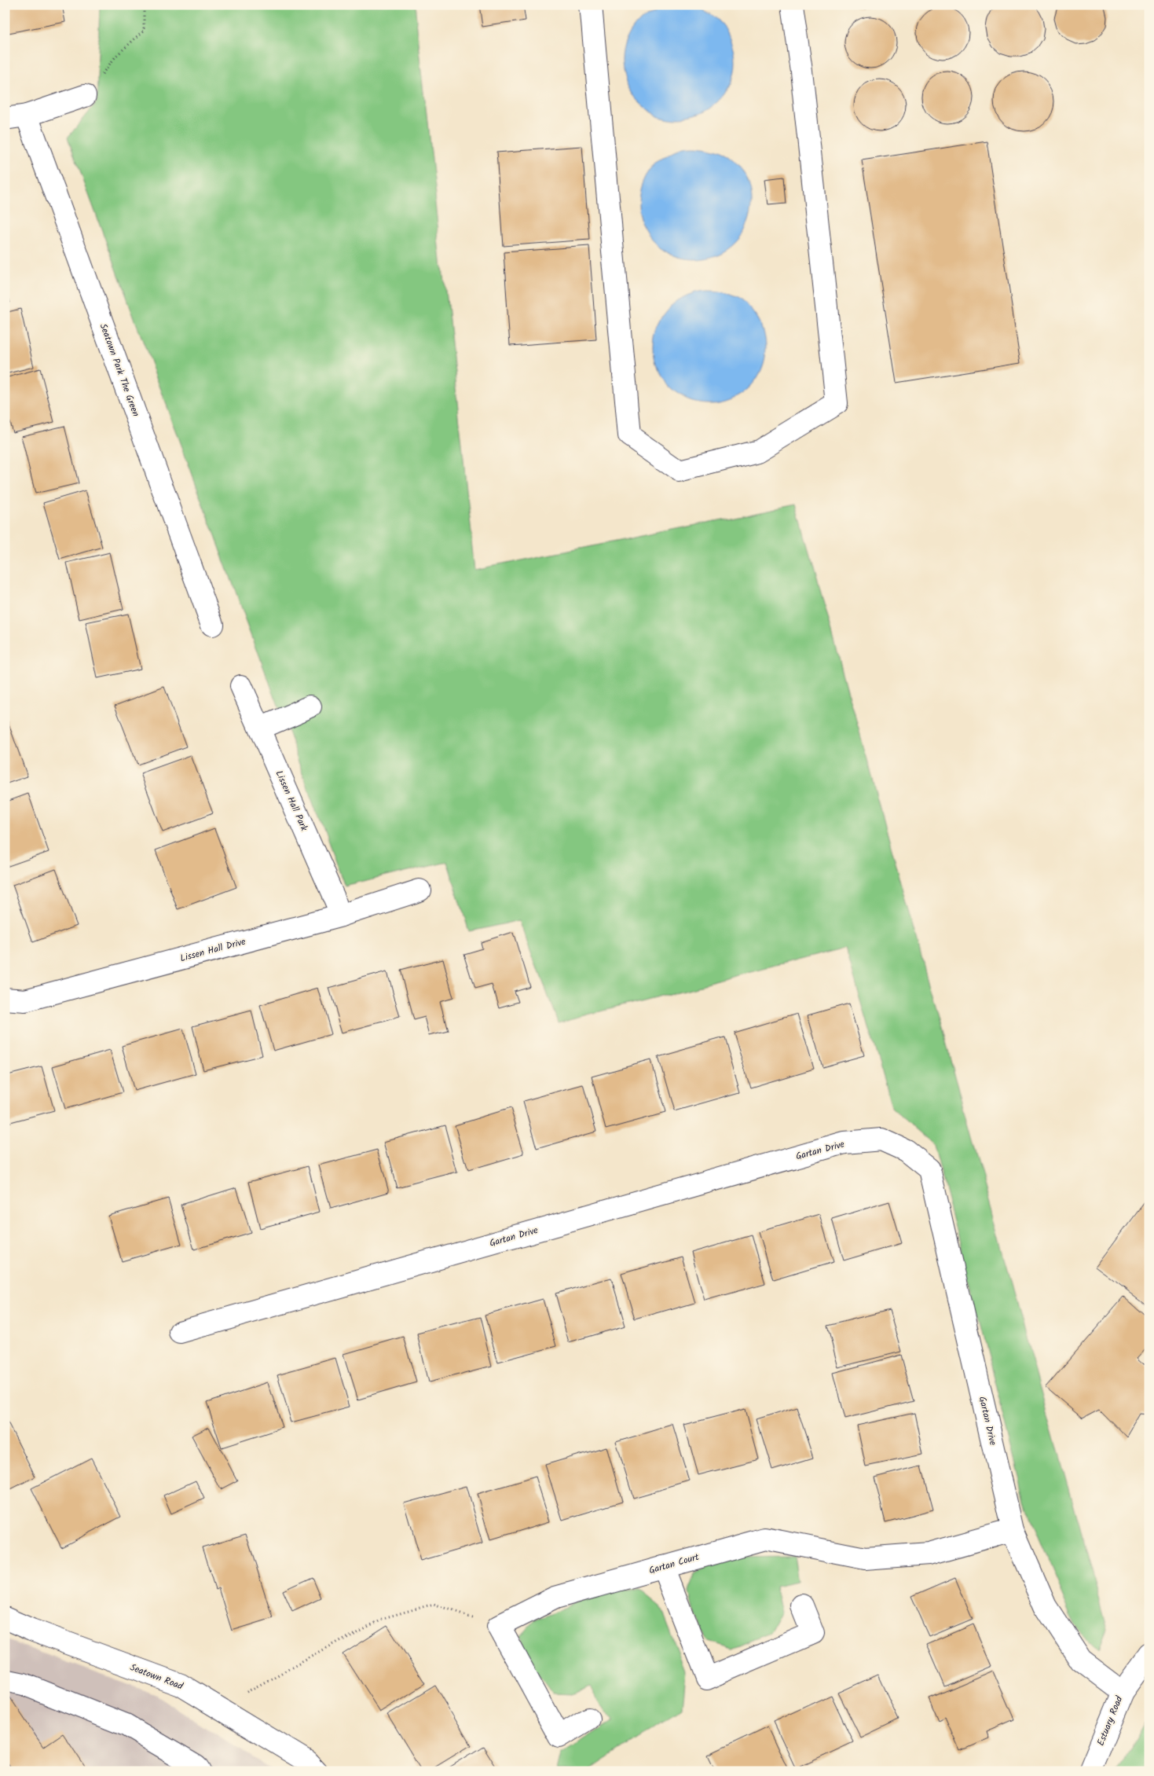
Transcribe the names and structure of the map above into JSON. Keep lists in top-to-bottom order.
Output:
{
  "streets": {
    "street": [
      "Seatown Park The Green",
      "Lissen Hall Park",
      "Lissen Hall Drive",
      "Gartan Drive",
      "Gartan Court",
      "Seatown Road",
      "Estuary Road"
    ]
  },
  "crossings": [
    ["Lissen Hall Park", "Lissen Hall Drive"],
    ["Gartan Drive", "Gartan Court"],
    ["Gartan Drive", "Estuary Road"]
  ]
}
